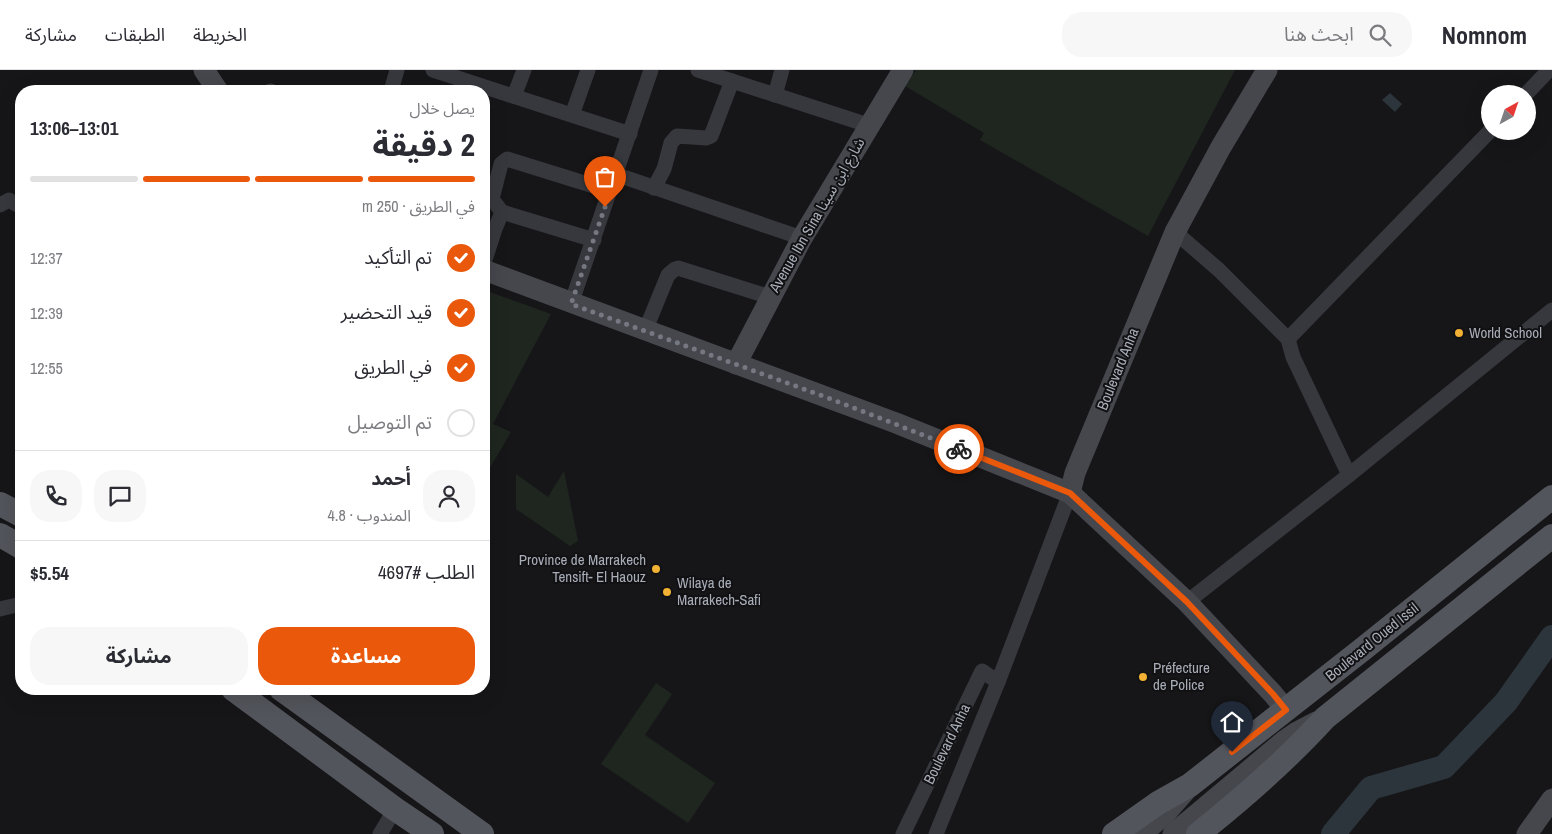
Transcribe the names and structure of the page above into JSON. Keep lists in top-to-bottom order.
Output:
{
  "streets": {
    "main road": ["Boulevard Oued Issil"],
    "street": ["Avenue Ibn Sina شارع ابن سينا", "Boulevard Anha"]
  },
  "places": [
    "World School",
    "Province de Marrakech Tensift- El Haouz",
    "Wilaya de Marrakech-Safi",
    "Préfecture de Police"
  ],
  "north": "top right",
  "page": {
    "header": "Nomnom",
    "search": "ابحث هنا",
    "nav": ["الخريطة", "الطبقات", "مشاركة"],
    "heading": ["2 دقيقة", "يصل خلال", "13:01–13:06"],
    "panel": [
      "أحمد",
      "المندوب · 4.8",
      "الطلب #4697",
      "$5.54"
    ],
    "bar": "في الطريق · 250 m",
    "list": [
      ["تم التأكيد", "12:37"],
      ["قيد التحضير", "12:39"],
      ["في الطريق", "12:55"],
      "تم التوصيل"
    ],
    "buttons": ["مساعدة", "مشاركة"]
  }
}
